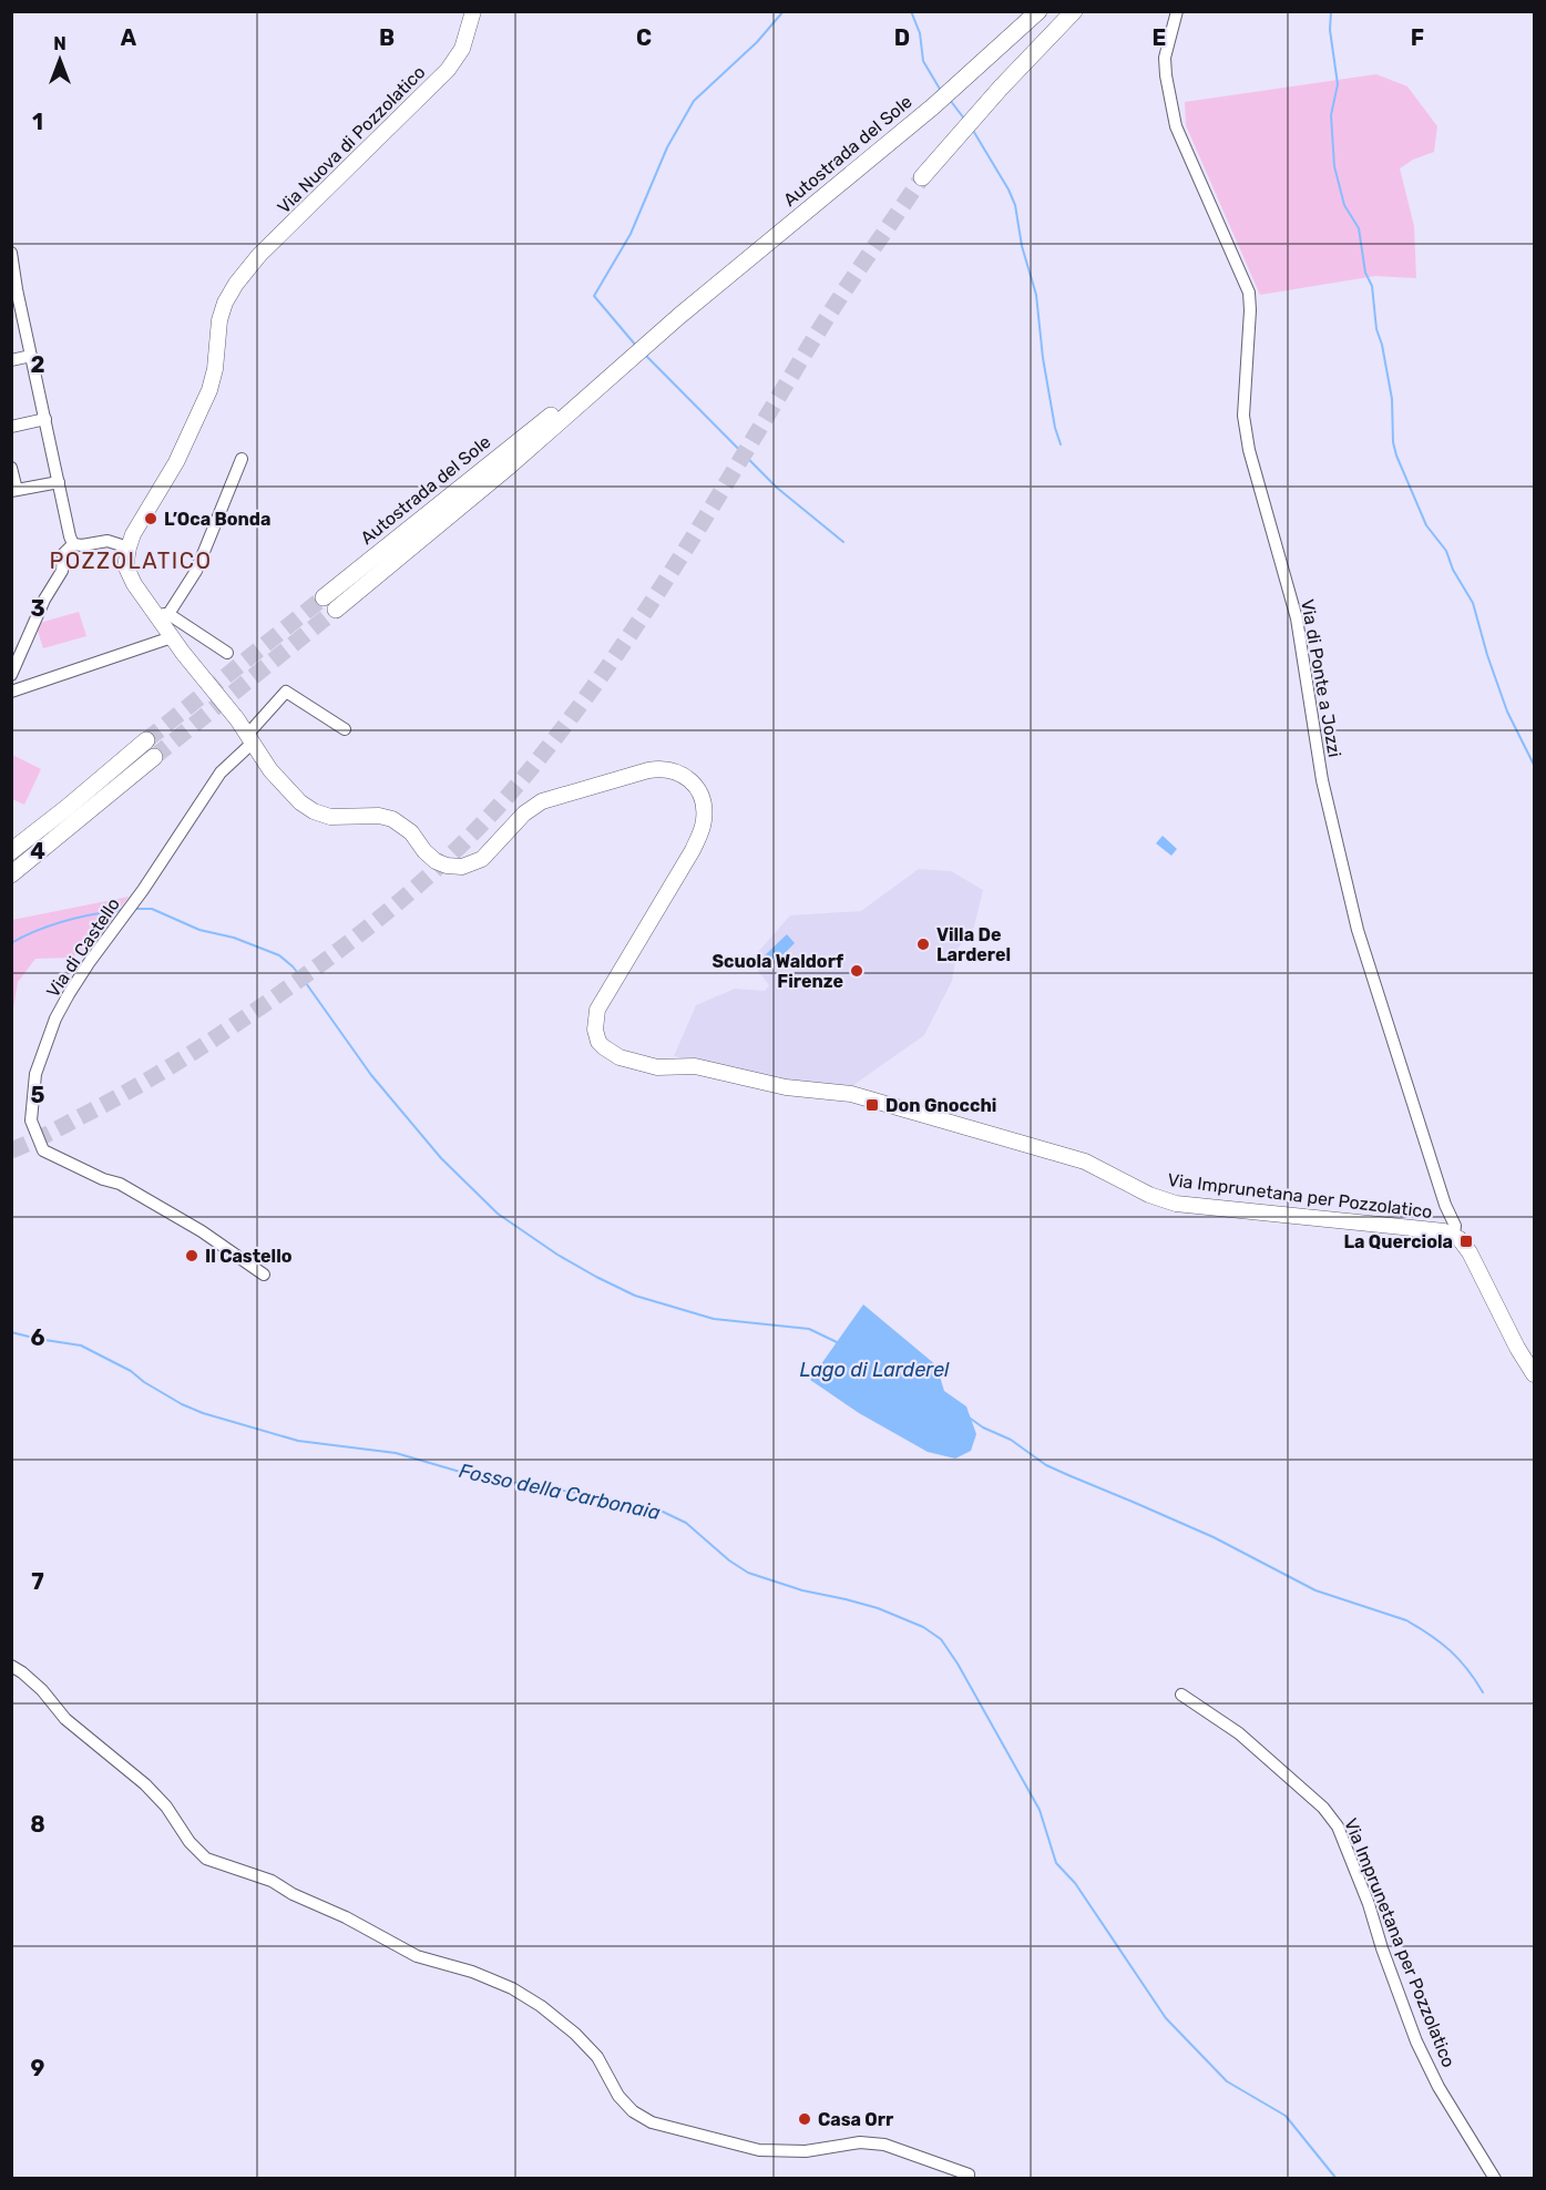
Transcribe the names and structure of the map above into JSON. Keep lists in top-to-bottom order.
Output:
{
  "streets": {
    "highway": ["Autostrada del Sole"],
    "main road": ["Via Nuova di Pozzolatico", "Via Imprunetana per Pozzolatico"],
    "street": ["Via di Ponte a Jozzi", "Via di Castello"]
  },
  "crossings": [
    ["Via Nuova di Pozzolatico", "Via Imprunetana per Pozzolatico"],
    ["Via di Ponte a Jozzi", "Via Imprunetana per Pozzolatico"],
    ["Via di Castello", "Via Imprunetana per Pozzolatico"]
  ],
  "districts": ["POZZOLATICO"],
  "water": ["Lago di Larderel", "Fosso della Carbonaia"],
  "places": {
    "other": [
      "L’Oca Bonda",
      "Villa De Larderel",
      "Scuola Waldorf Firenze",
      "Il Castello",
      "Casa Orr"
    ],
    "transit": ["Don Gnocchi", "La Querciola"]
  },
  "north": "top",
  "grid": {
    "columns": [
      "A",
      "B",
      "C",
      "D",
      "E",
      "F"
    ],
    "rows": [
      "1",
      "2",
      "3",
      "4",
      "5",
      "6",
      "7",
      "8",
      "9"
    ]
  }
}
